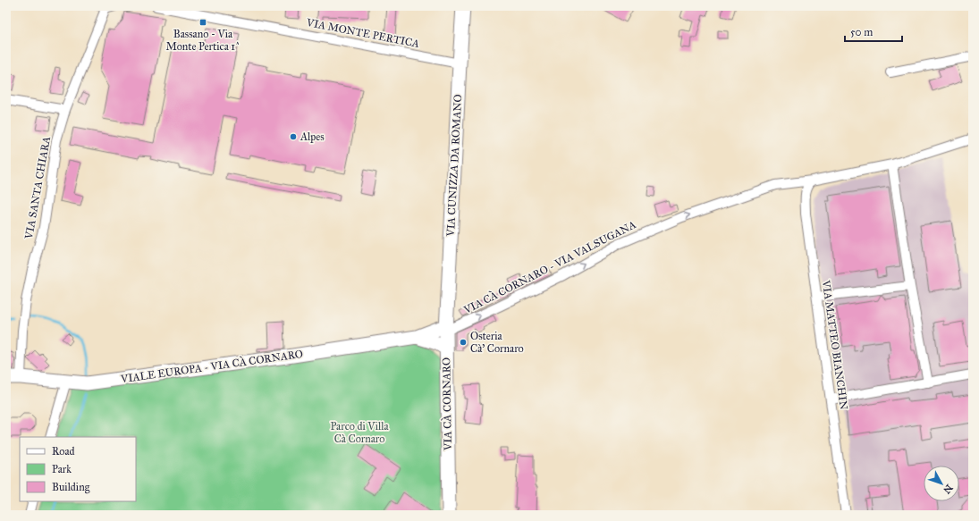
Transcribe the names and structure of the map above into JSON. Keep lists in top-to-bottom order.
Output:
{
  "streets": {
    "main road": ["VIA CUNIZZA DA ROMANO", "VIALE EUROPA - VIA CÀ CORNARO", "VIA CÀ CORNARO"],
    "street": [
      "VIA MONTE PERTICA",
      "VIA SANTA CHIARA",
      "VIA CÀ CORNARO - VIA VALSUGANA",
      "VIA MATTEO BIANCHIN"
    ]
  },
  "crossings": [
    ["VIA MONTE PERTICA", "VIA CUNIZZA DA ROMANO"],
    ["VIA CUNIZZA DA ROMANO", "VIA CÀ CORNARO - VIA VALSUGANA"],
    ["VIA CUNIZZA DA ROMANO", "VIA CÀ CORNARO"],
    ["VIA SANTA CHIARA", "VIALE EUROPA - VIA CÀ CORNARO"],
    ["VIA CÀ CORNARO - VIA VALSUGANA", "VIA MATTEO BIANCHIN"],
    ["VIA CÀ CORNARO - VIA VALSUGANA", "VIA CÀ CORNARO"]
  ],
  "one_way": ["VIA CÀ CORNARO - VIA VALSUGANA"],
  "parks": ["Parco di Villa Cà Cornaro"],
  "places": {
    "transit": ["Bassano - Via Monte Pertica 1^"],
    "other": ["Alpes", "Osteria Cà' Cornaro"]
  },
  "legend": ["Road", "Park", "Building"],
  "scale_bar": "50 m",
  "north": "bottom right"
}
